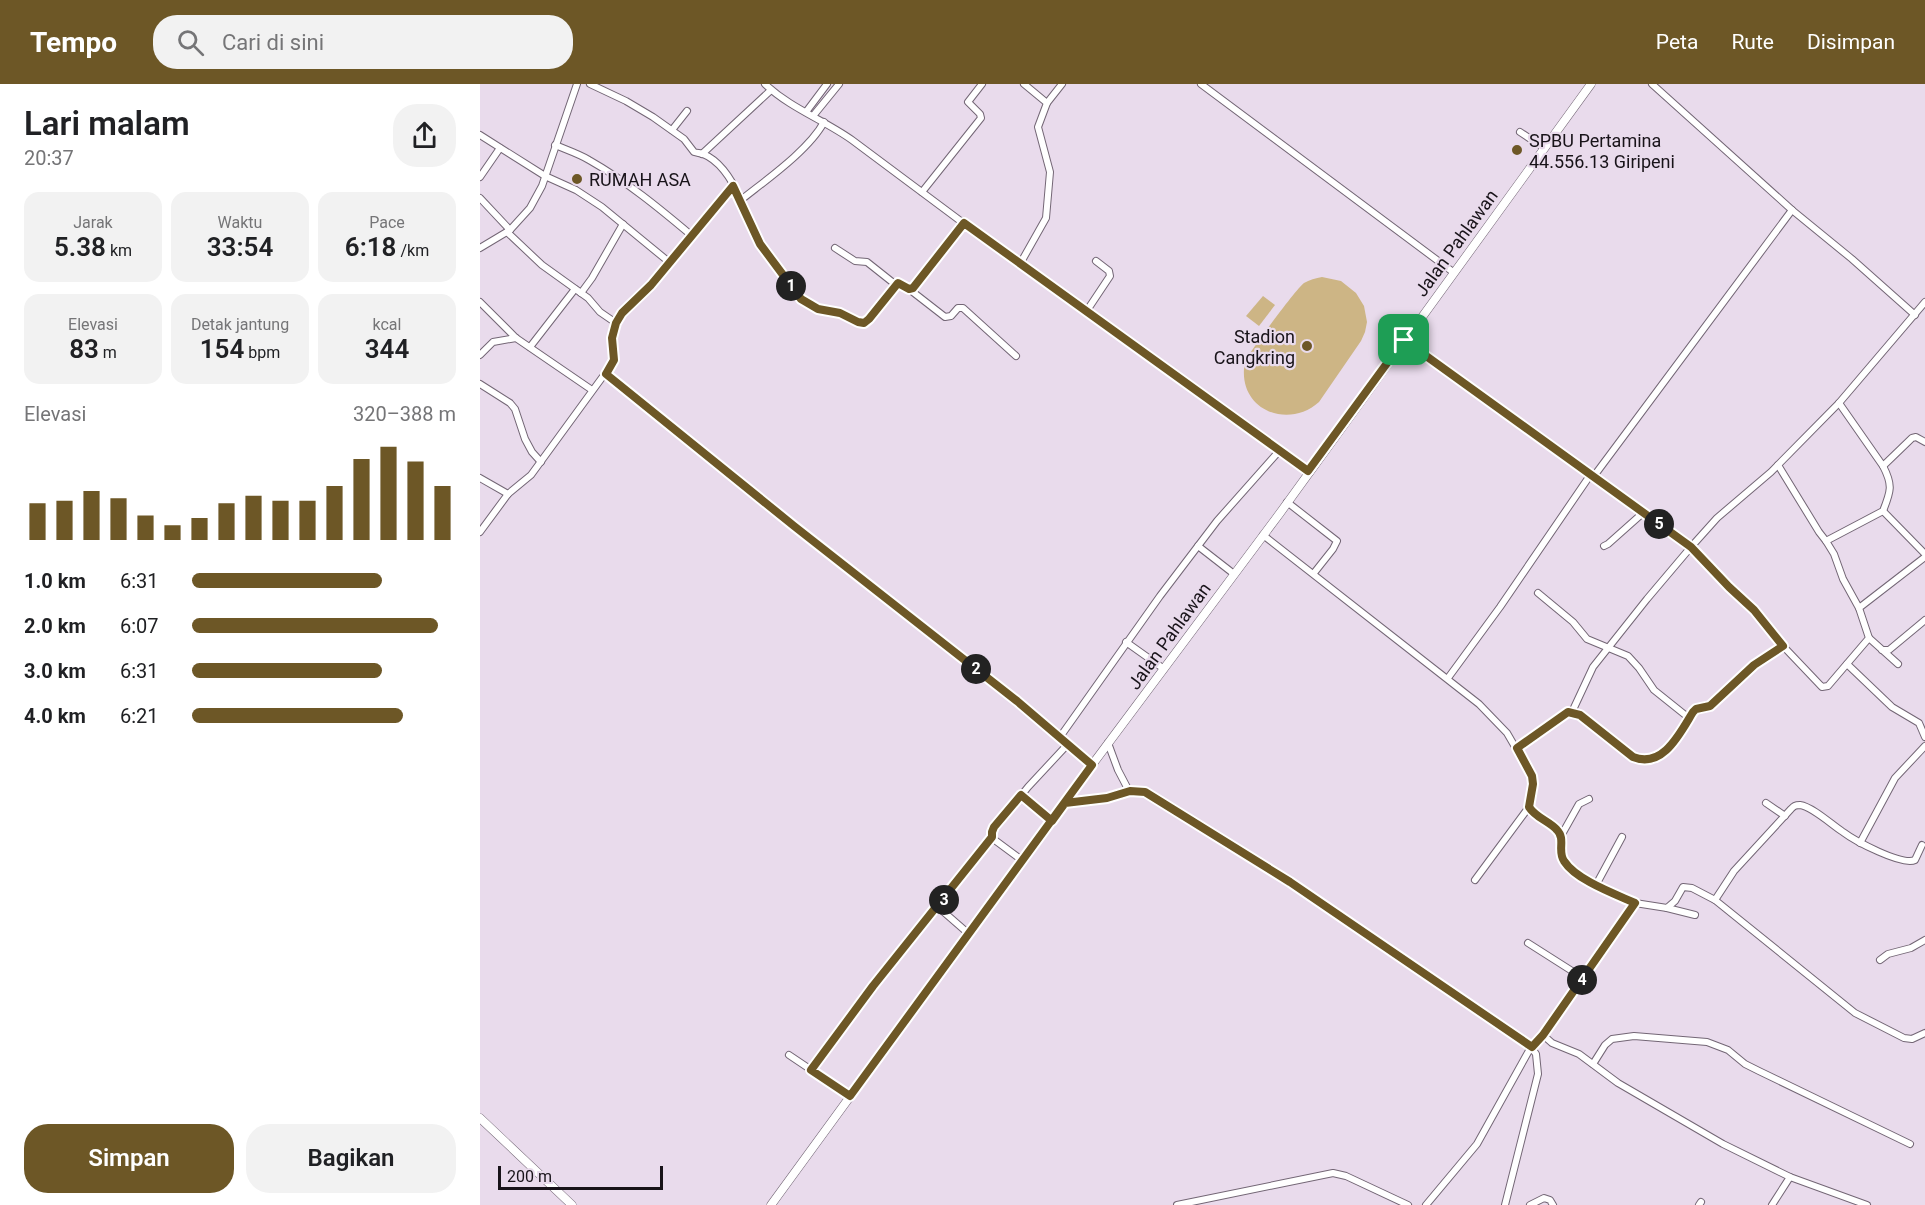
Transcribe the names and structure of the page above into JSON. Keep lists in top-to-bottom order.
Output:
{
  "streets": {
    "main road": ["Jalan Pahlawan"]
  },
  "places": ["SPBU Pertamina 44.556.13 Giripeni", "RUMAH ASA", "Stadion Cangkring"],
  "scale_bar": "200 m",
  "page": {
    "header": "Tempo",
    "search": "Cari di sini",
    "nav": ["Peta", "Rute", "Disimpan"],
    "heading": ["Lari malam", "20:37"],
    "stats": [
      ["Jarak", "5.38 km"],
      ["Waktu", "33:54"],
      ["Pace", "6:18 /km"],
      ["Elevasi", "83 m"],
      ["Detak jantung", "154 bpm"],
      ["kcal", "344"]
    ],
    "pins": [
      "1",
      "5",
      "2",
      "3",
      "4"
    ],
    "chart": ["Elevasi", "320–388 m"],
    "list": [
      {
        "name": "1.0 km",
        "note": "6:31"
      },
      {
        "name": "2.0 km",
        "note": "6:07"
      },
      {
        "name": "3.0 km",
        "note": "6:31"
      },
      {
        "name": "4.0 km",
        "note": "6:21"
      }
    ],
    "buttons": ["Simpan", "Bagikan"],
    "scale": "200 m"
  }
}
